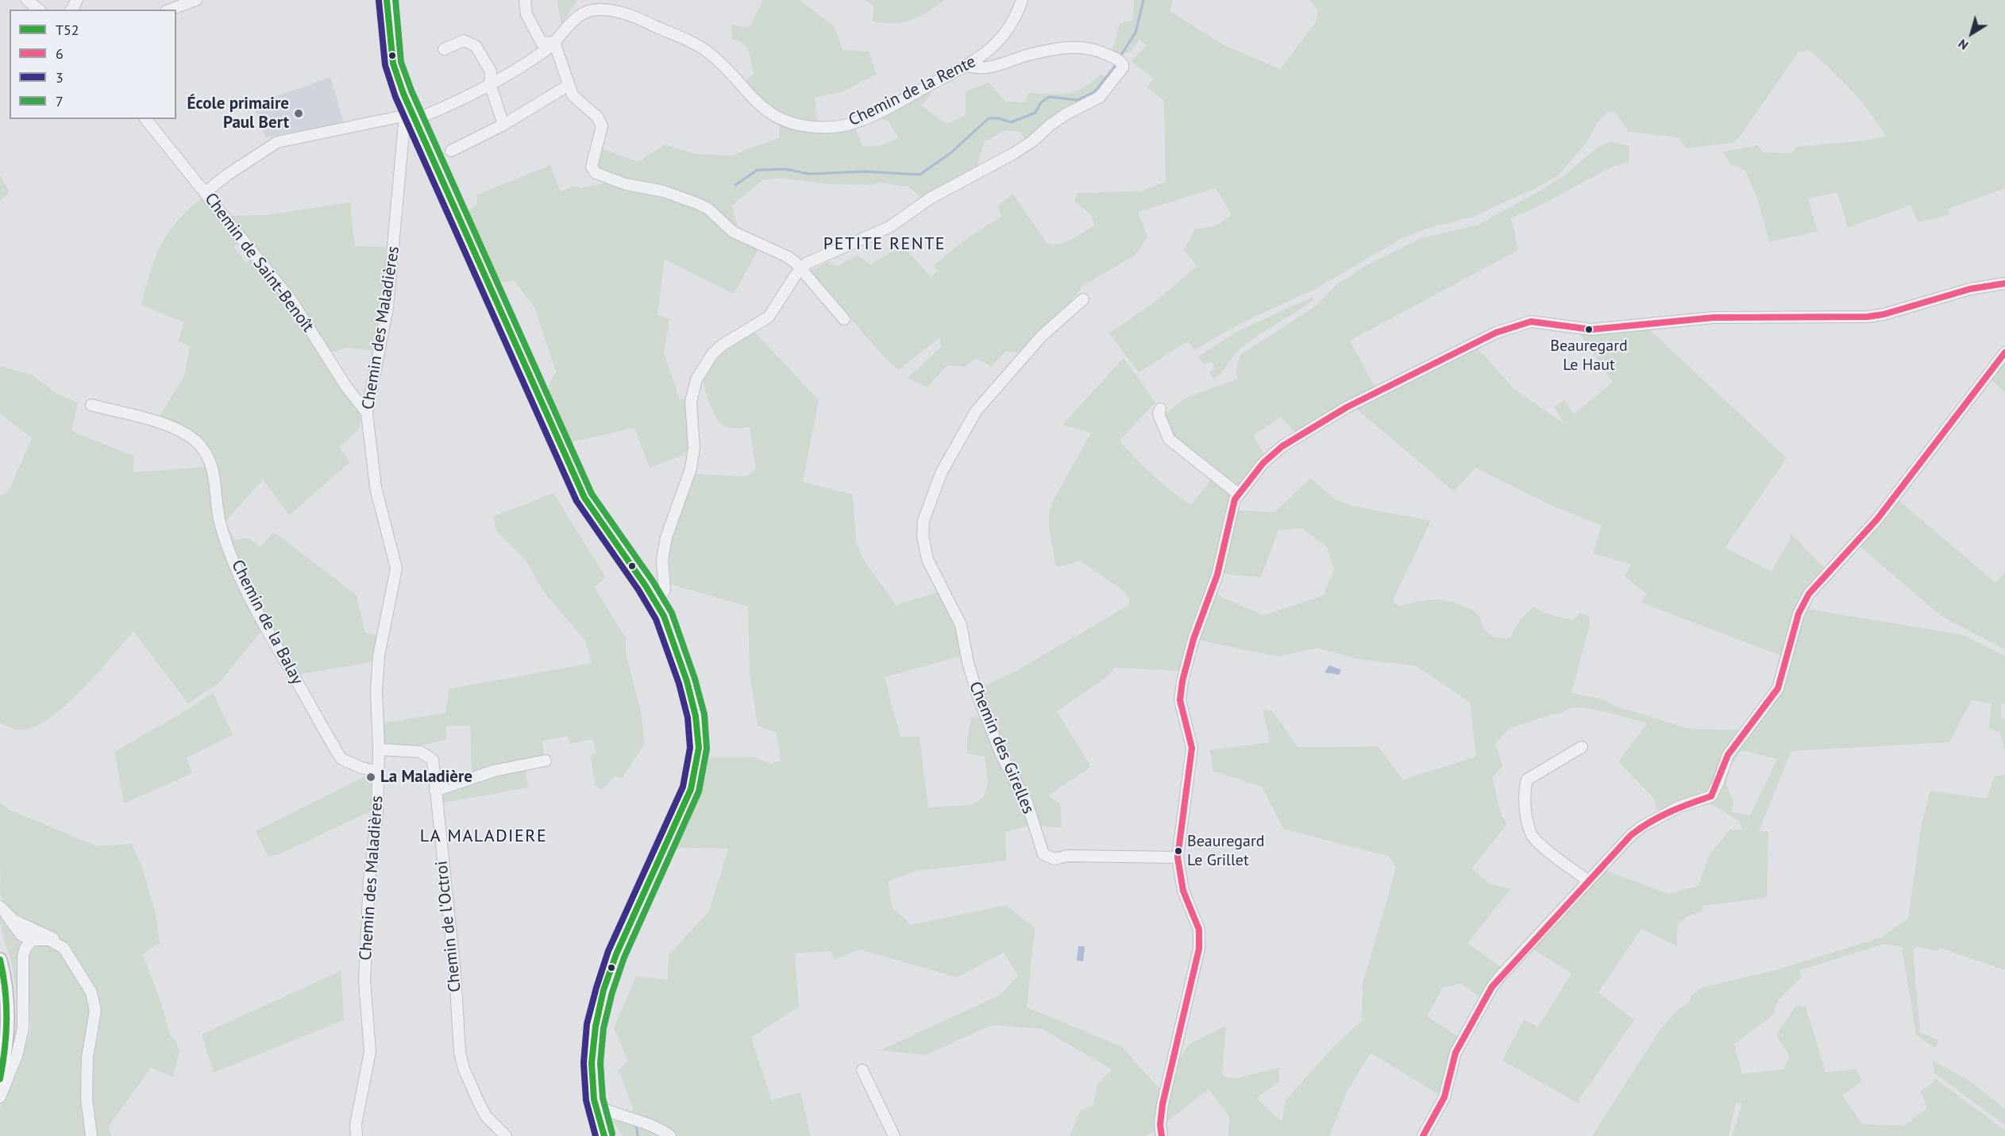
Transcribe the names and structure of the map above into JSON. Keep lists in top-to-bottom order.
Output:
{
  "streets": {
    "street": [
      "Chemin de la Rente",
      "Chemin de Saint-Benoît",
      "Chemin des Maladières",
      "Chemin de la Balay",
      "Chemin des Girelles",
      "Chemin de l'Octroi"
    ]
  },
  "crossings": [
    ["Chemin de la Rente", "Chemin des Maladières"],
    ["Chemin de Saint-Benoît", "Chemin des Maladières"],
    ["Chemin des Maladières", "Chemin de la Balay"],
    ["Chemin des Maladières", "Chemin de l'Octroi"]
  ],
  "districts": ["PETITE RENTE", "LA MALADIERE"],
  "places": [
    "École primaire Paul Bert",
    "Beauregard Le Haut",
    "La Maladière",
    "Beauregard Le Grillet"
  ],
  "lines": [
    "transit line T52",
    "transit line 7",
    "transit line 3",
    "transit line 6"
  ],
  "legend": [
    "T52",
    "6",
    "3",
    "7"
  ],
  "north": "bottom left"
}
